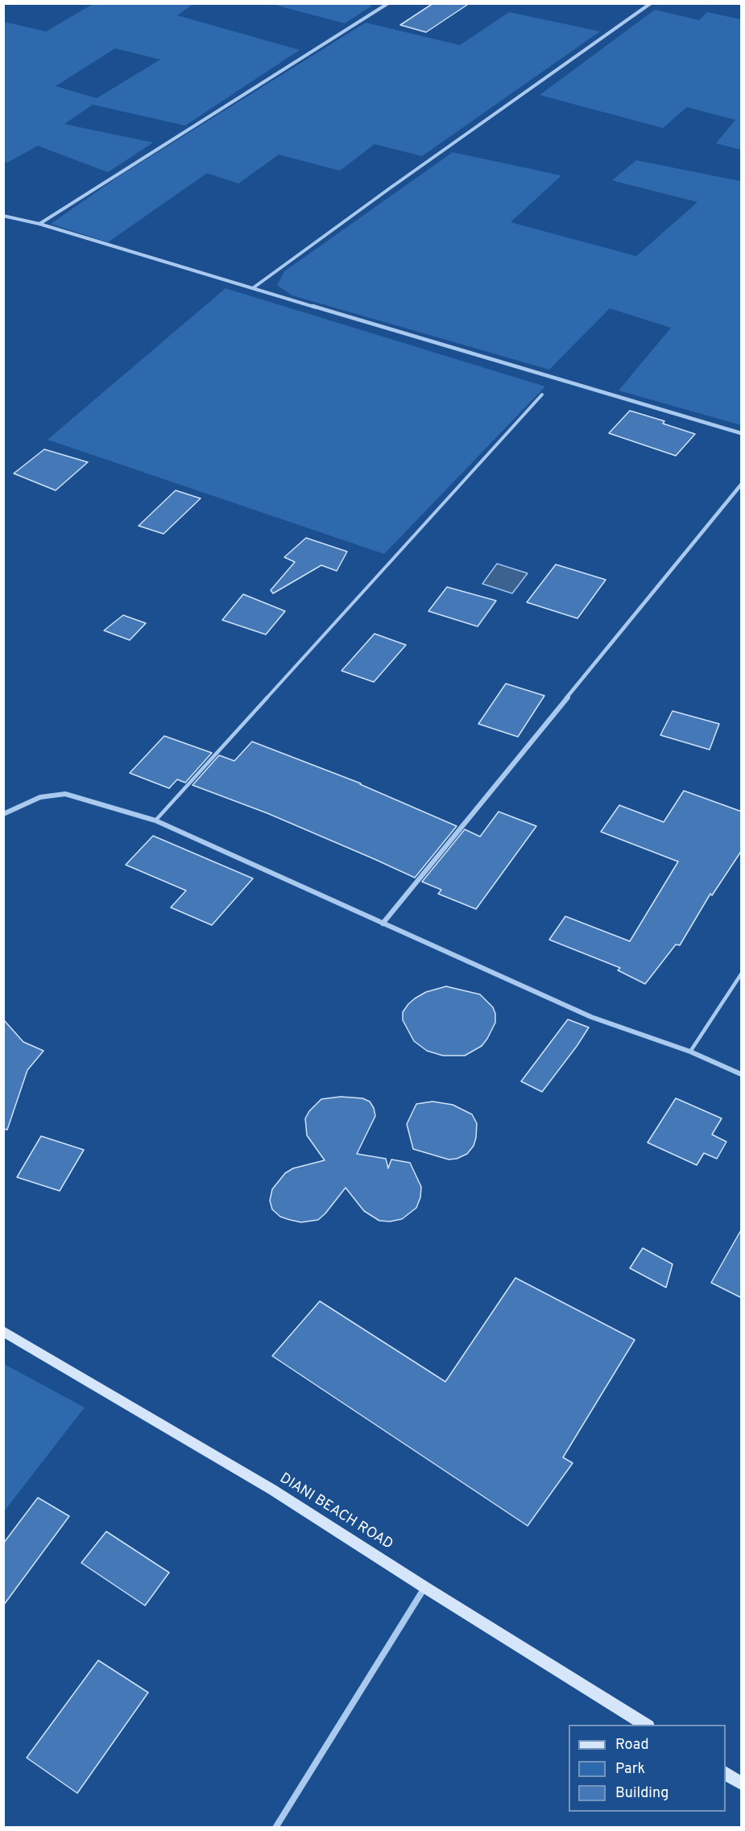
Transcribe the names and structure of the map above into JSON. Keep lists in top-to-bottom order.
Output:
{
  "streets": {
    "main road": ["DIANI BEACH ROAD"]
  },
  "legend": ["Road", "Park", "Building"]
}
